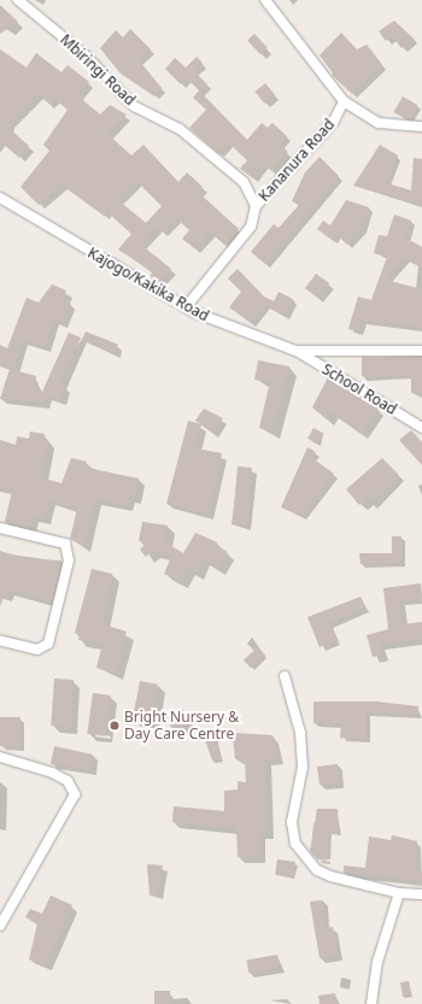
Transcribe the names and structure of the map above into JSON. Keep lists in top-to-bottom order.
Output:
{
  "streets": {
    "street": [
      "Mbiringi Road",
      "Kananura Road",
      "Kajogo/Kakika Road",
      "School Road"
    ]
  },
  "crossings": [
    ["Mbiringi Road", "Kananura Road"],
    ["Kajogo/Kakika Road", "School Road"]
  ],
  "places": ["Bright Nursery & Day Care Centre"]
}
